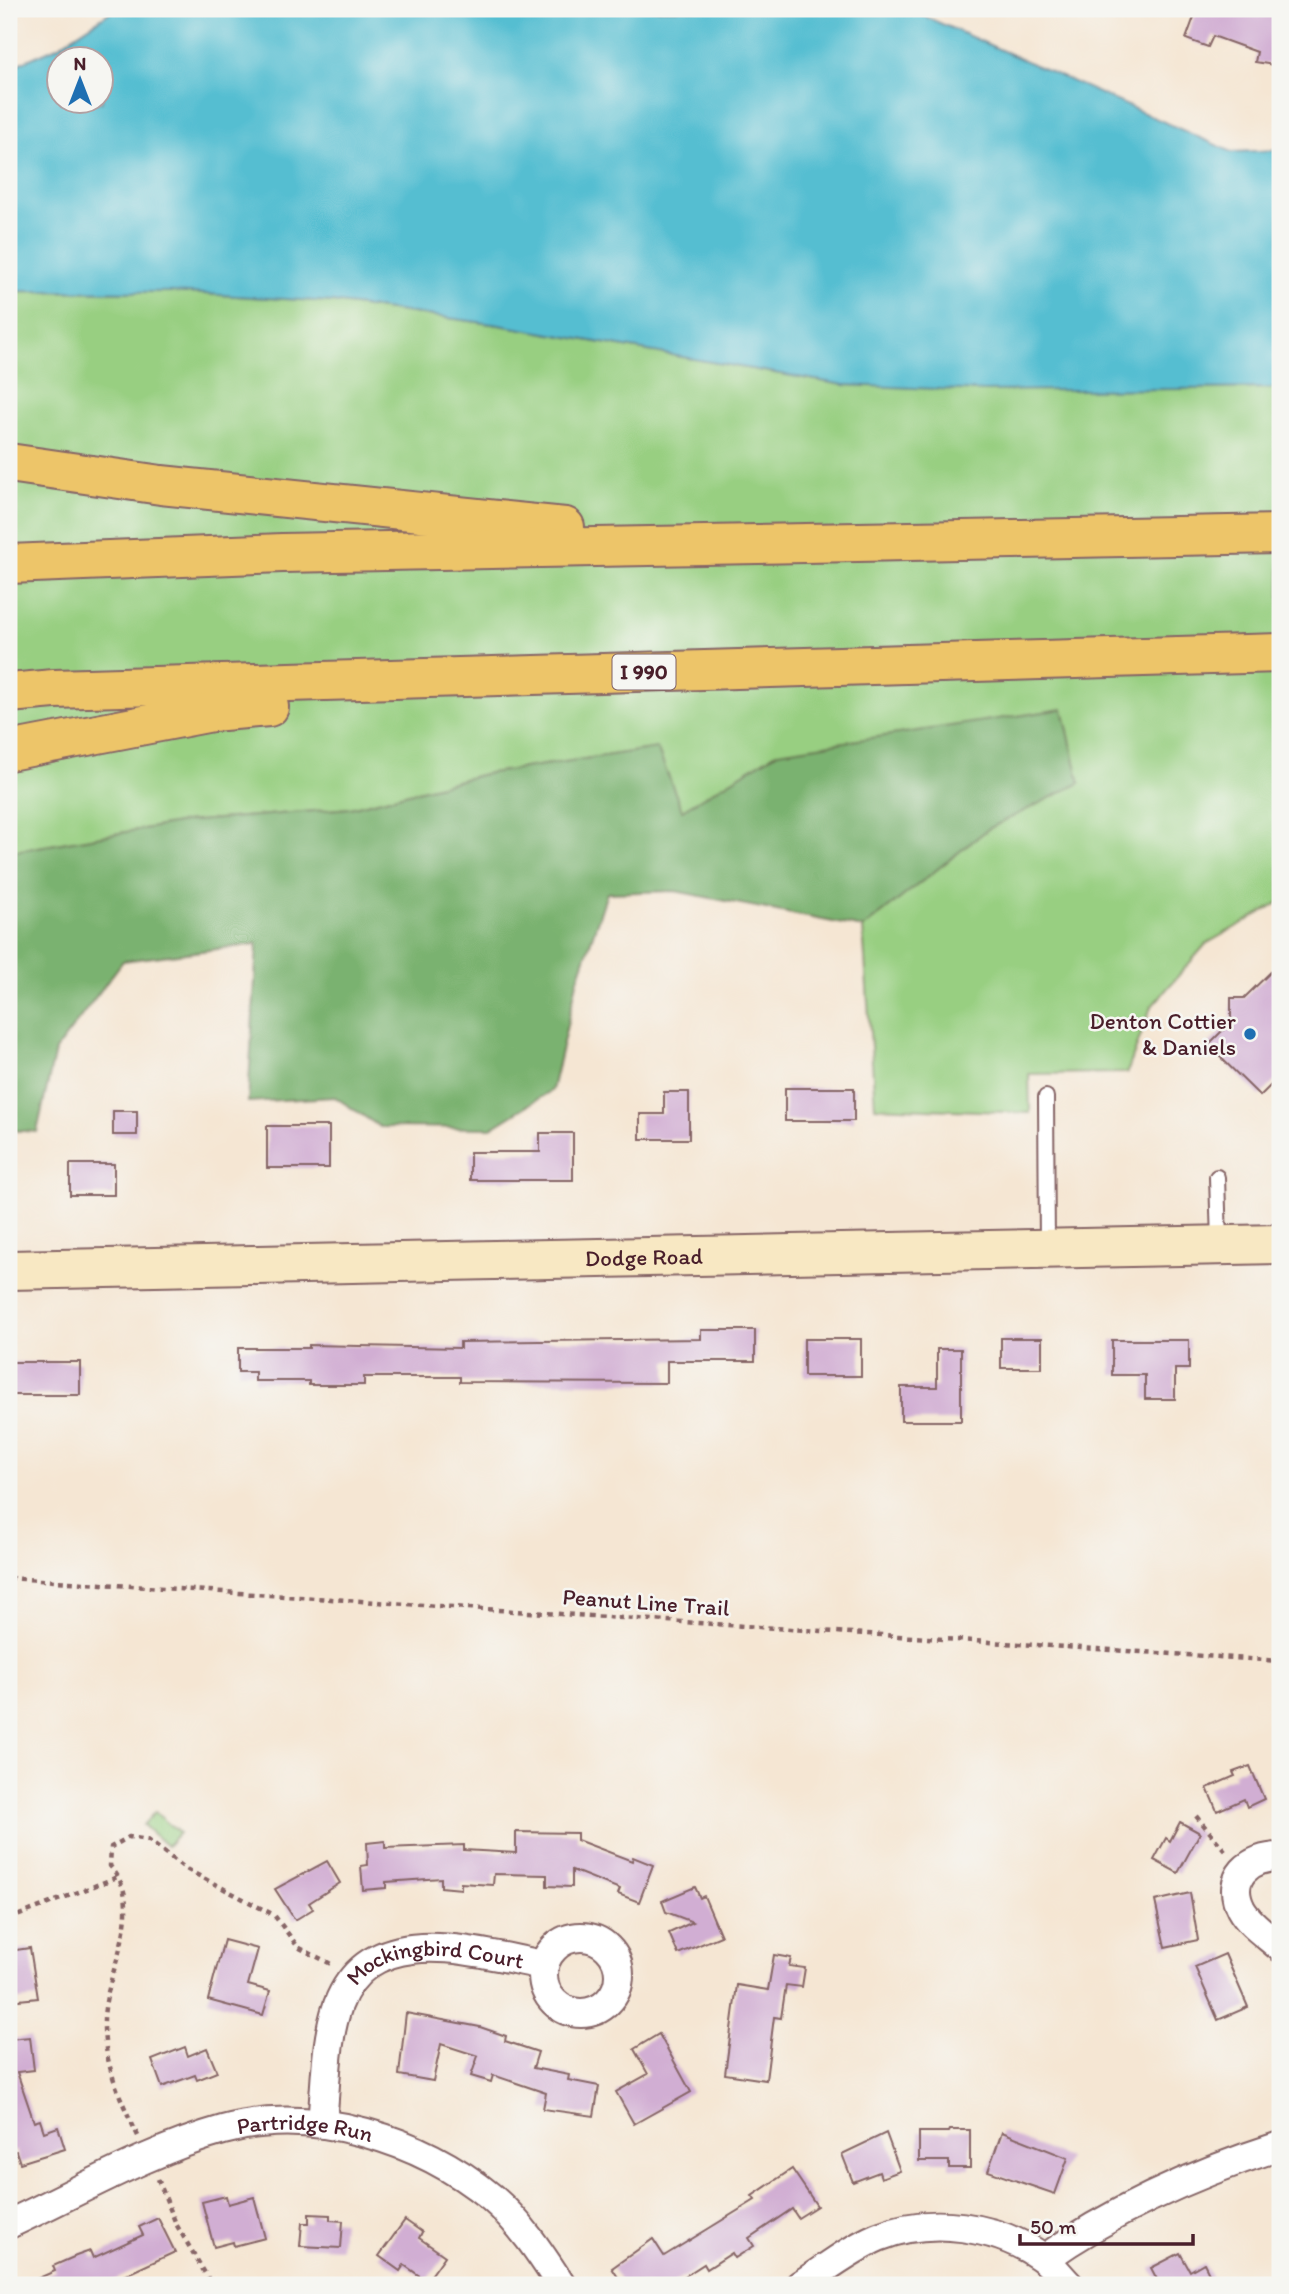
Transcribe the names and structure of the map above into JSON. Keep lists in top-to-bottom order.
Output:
{
  "streets": {
    "highway": ["I 990"],
    "street": ["Dodge Road", "Mockingbird Court", "Partridge Run"],
    "path": ["Peanut Line Trail"]
  },
  "crossings": [
    ["Mockingbird Court", "Partridge Run"]
  ],
  "places": ["Denton Cottier & Daniels"],
  "scale_bar": "50 m",
  "north": "top"
}
